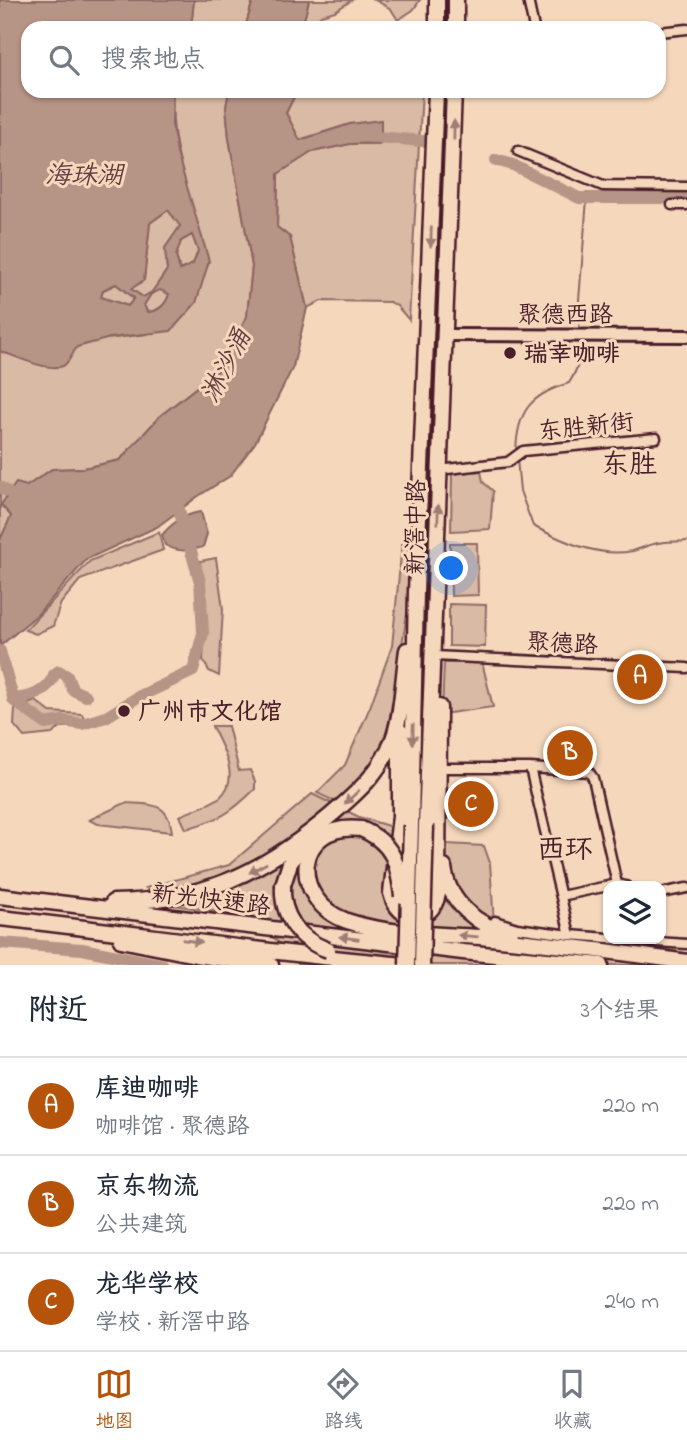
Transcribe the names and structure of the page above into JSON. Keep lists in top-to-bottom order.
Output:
{
  "streets": {
    "highway": ["新滘中路", "新光快速路"],
    "street": ["聚德西路", "东胜新街", "聚德路"]
  },
  "crossings": [
    ["聚德西路", "新滘中路"],
    ["东胜新街", "新滘中路"],
    ["新滘中路", "聚德路"],
    ["新滘中路", "新光快速路"]
  ],
  "districts": ["东胜", "西环"],
  "water": ["海珠湖", "淋沙涌"],
  "places": ["瑞幸咖啡", "广州市文化馆"],
  "page": {
    "search": "搜索地点",
    "pins": ["A", "B", "C"],
    "heading": ["附近", "3个结果"],
    "list": [
      {
        "mark": "A",
        "name": "库迪咖啡",
        "note": "咖啡馆 · 聚德路",
        "value": "220 m"
      },
      {
        "mark": "B",
        "name": "京东物流",
        "note": "公共建筑",
        "value": "220 m"
      },
      {
        "mark": "C",
        "name": "龙华学校",
        "note": "学校 · 新滘中路",
        "value": "240 m"
      }
    ],
    "nav": ["地图", "路线", "收藏"]
  }
}
